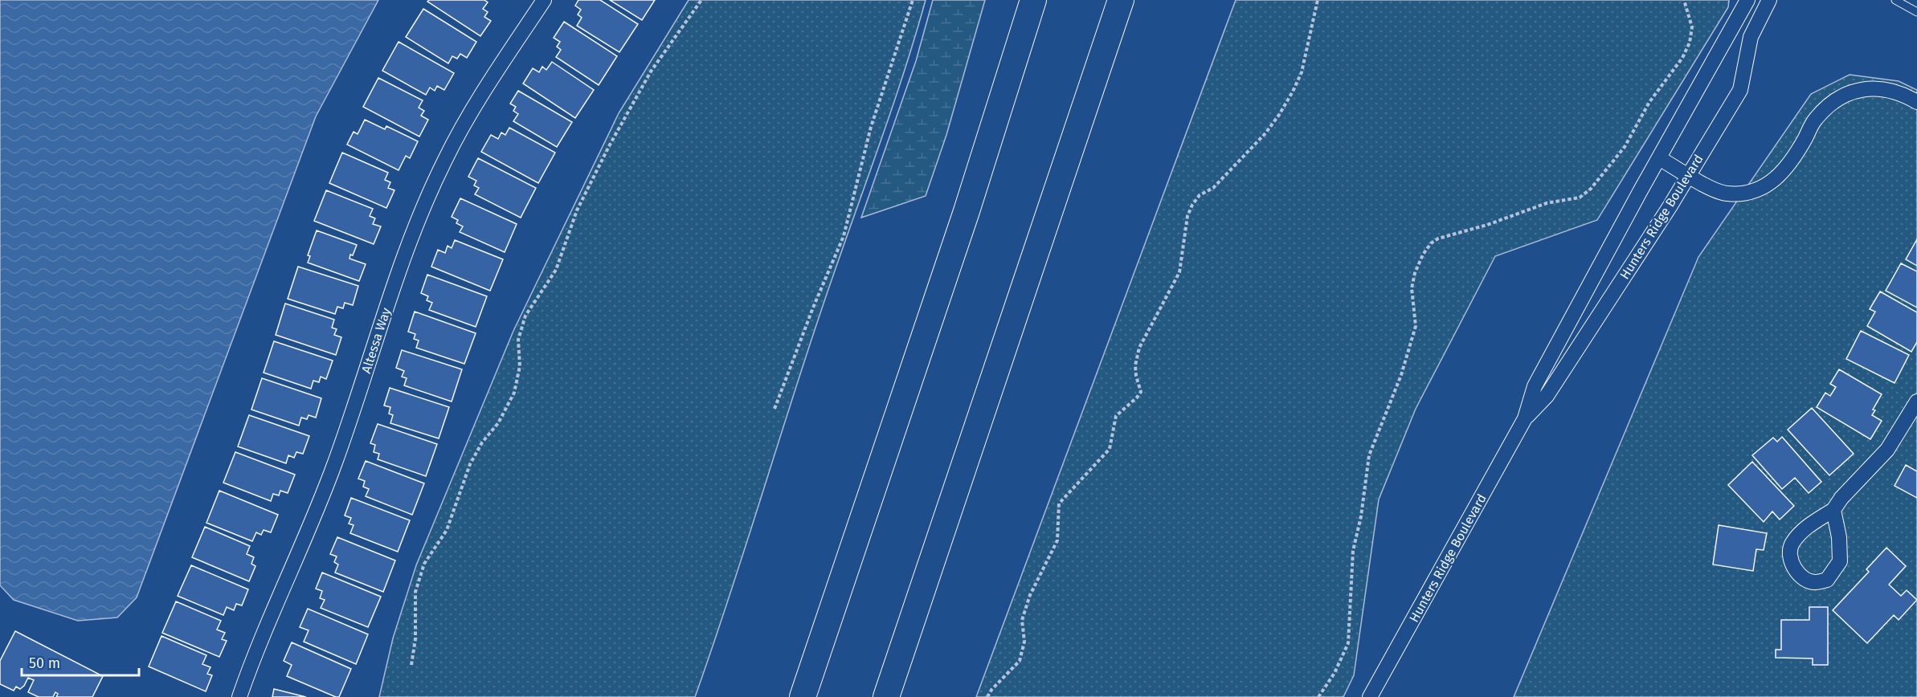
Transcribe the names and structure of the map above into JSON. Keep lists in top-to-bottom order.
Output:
{
  "streets": {
    "street": ["Hunters Ridge Boulevard", "Altessa Way"]
  },
  "scale_bar": "50 m"
}
